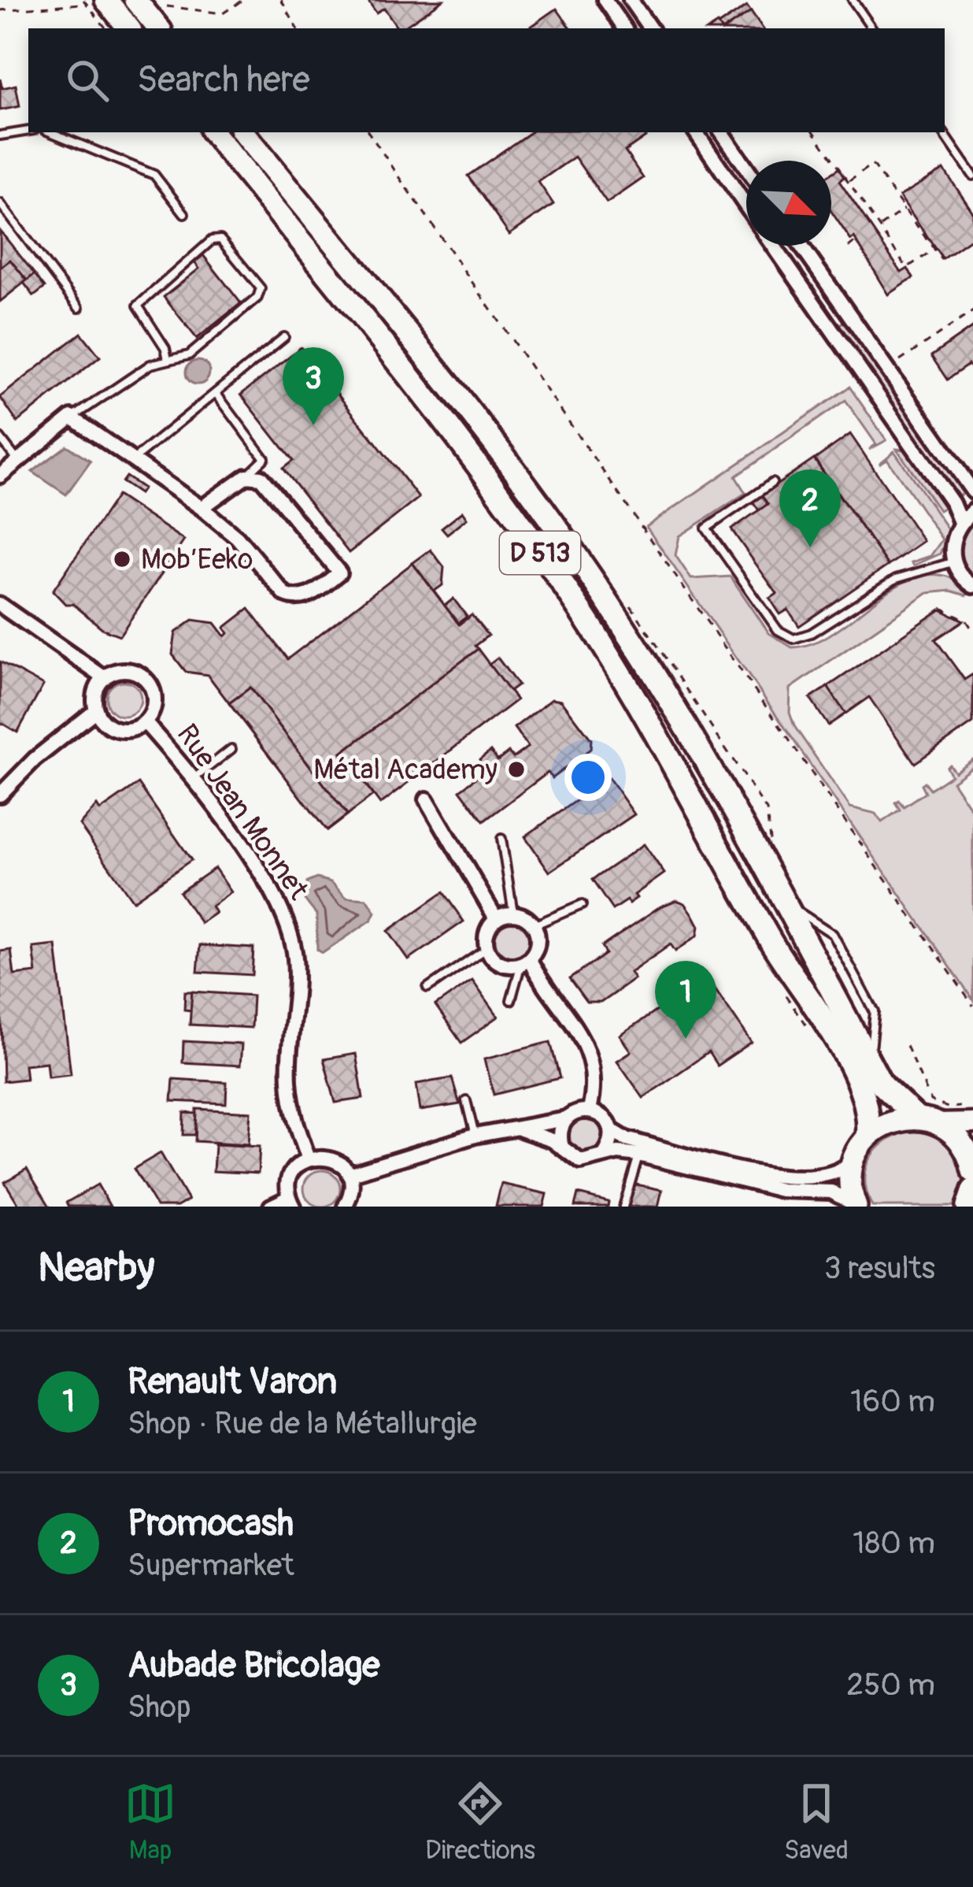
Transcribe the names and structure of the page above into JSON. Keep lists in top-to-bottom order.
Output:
{
  "streets": {
    "main road": ["D 513"],
    "street": ["Rue Jean Monnet"]
  },
  "places": ["Mob’Eeko", "Métal Academy"],
  "north": "bottom right",
  "page": {
    "search": "Search here",
    "pins": ["3", "2", "1"],
    "heading": ["Nearby", "3 results"],
    "list": [
      {
        "mark": "1",
        "name": "Renault Varon",
        "note": "Shop · Rue de la Métallurgie",
        "value": "160 m"
      },
      {
        "mark": "2",
        "name": "Promocash",
        "note": "Supermarket",
        "value": "180 m"
      },
      {
        "mark": "3",
        "name": "Aubade Bricolage",
        "note": "Shop",
        "value": "250 m"
      }
    ],
    "nav": ["Map", "Directions", "Saved"]
  }
}
